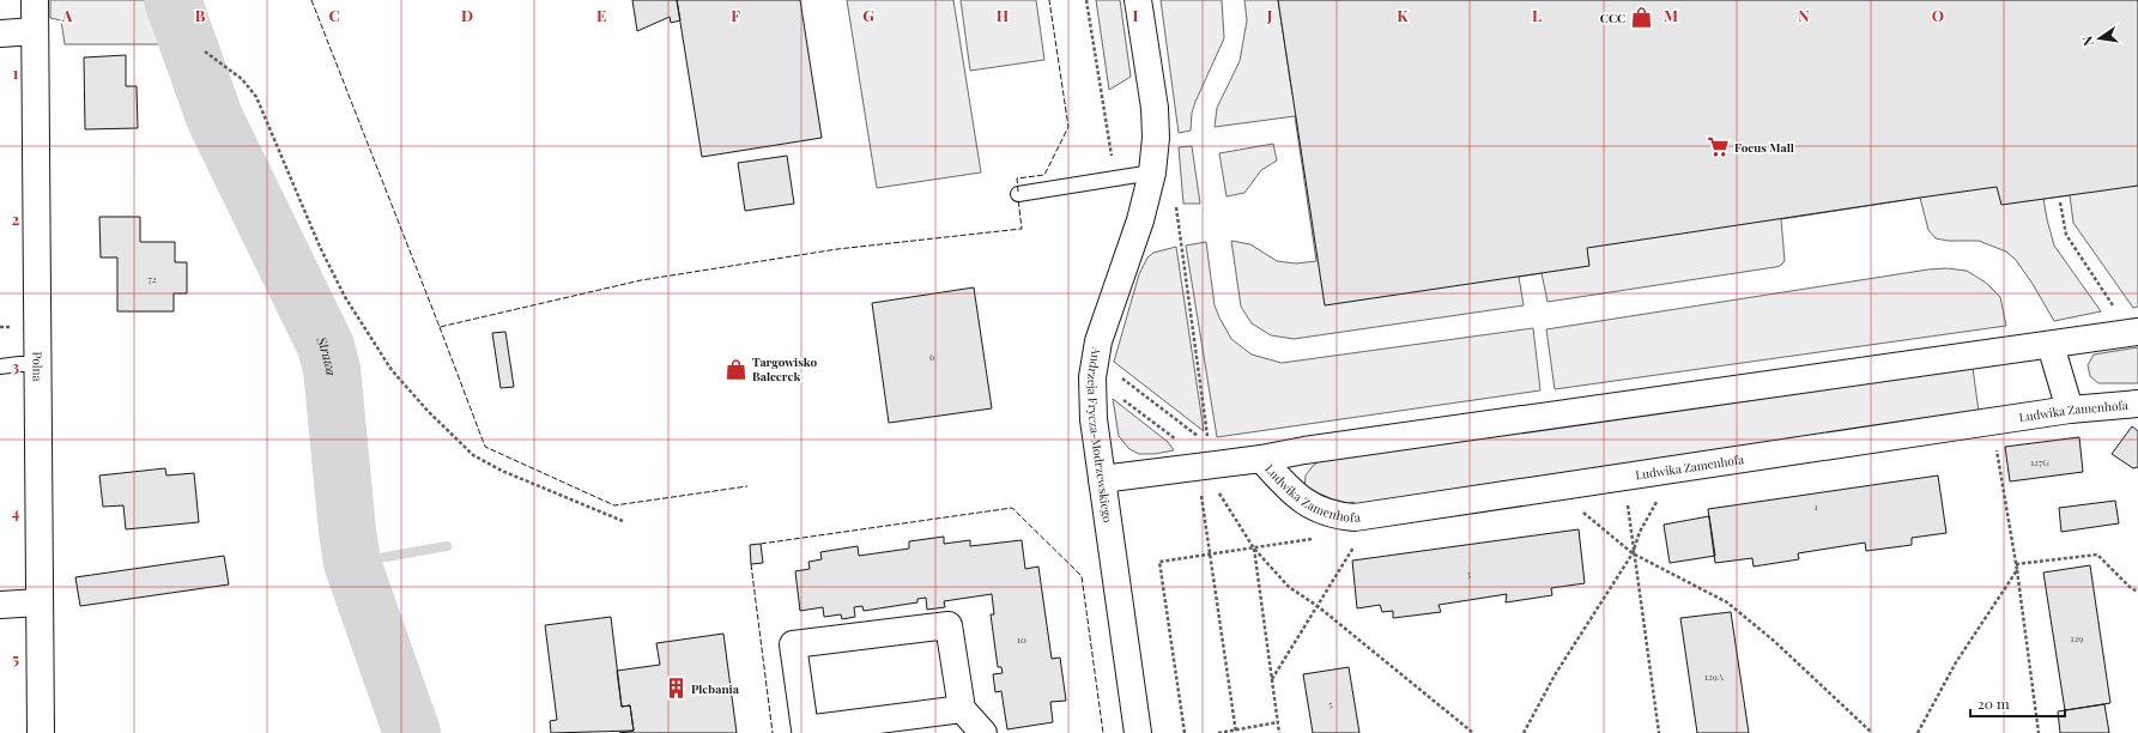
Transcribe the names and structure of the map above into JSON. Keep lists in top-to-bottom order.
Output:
{
  "streets": {
    "street": ["Polna", "Ludwika Zamenhofa", "Andrzeja Frycza-Modrzewskiego"]
  },
  "crossings": [
    ["Ludwika Zamenhofa", "Andrzeja Frycza-Modrzewskiego"]
  ],
  "water": ["Strawa"],
  "places": {
    "shop": ["CCC", "Targowisko Balcerek"],
    "supermarket": ["Focus Mall"],
    "building": ["Plebania"]
  },
  "house_numbers": [
    "72",
    "6",
    "127G",
    "1",
    "3",
    "129",
    "10",
    "129A",
    "5"
  ],
  "scale_bar": "20 m",
  "north": "left",
  "grid": {
    "columns": [
      "A",
      "B",
      "C",
      "D",
      "E",
      "F",
      "G",
      "H",
      "I",
      "J",
      "K",
      "L",
      "M",
      "N",
      "O"
    ],
    "rows": [
      "1",
      "2",
      "3",
      "4",
      "5"
    ]
  }
}
